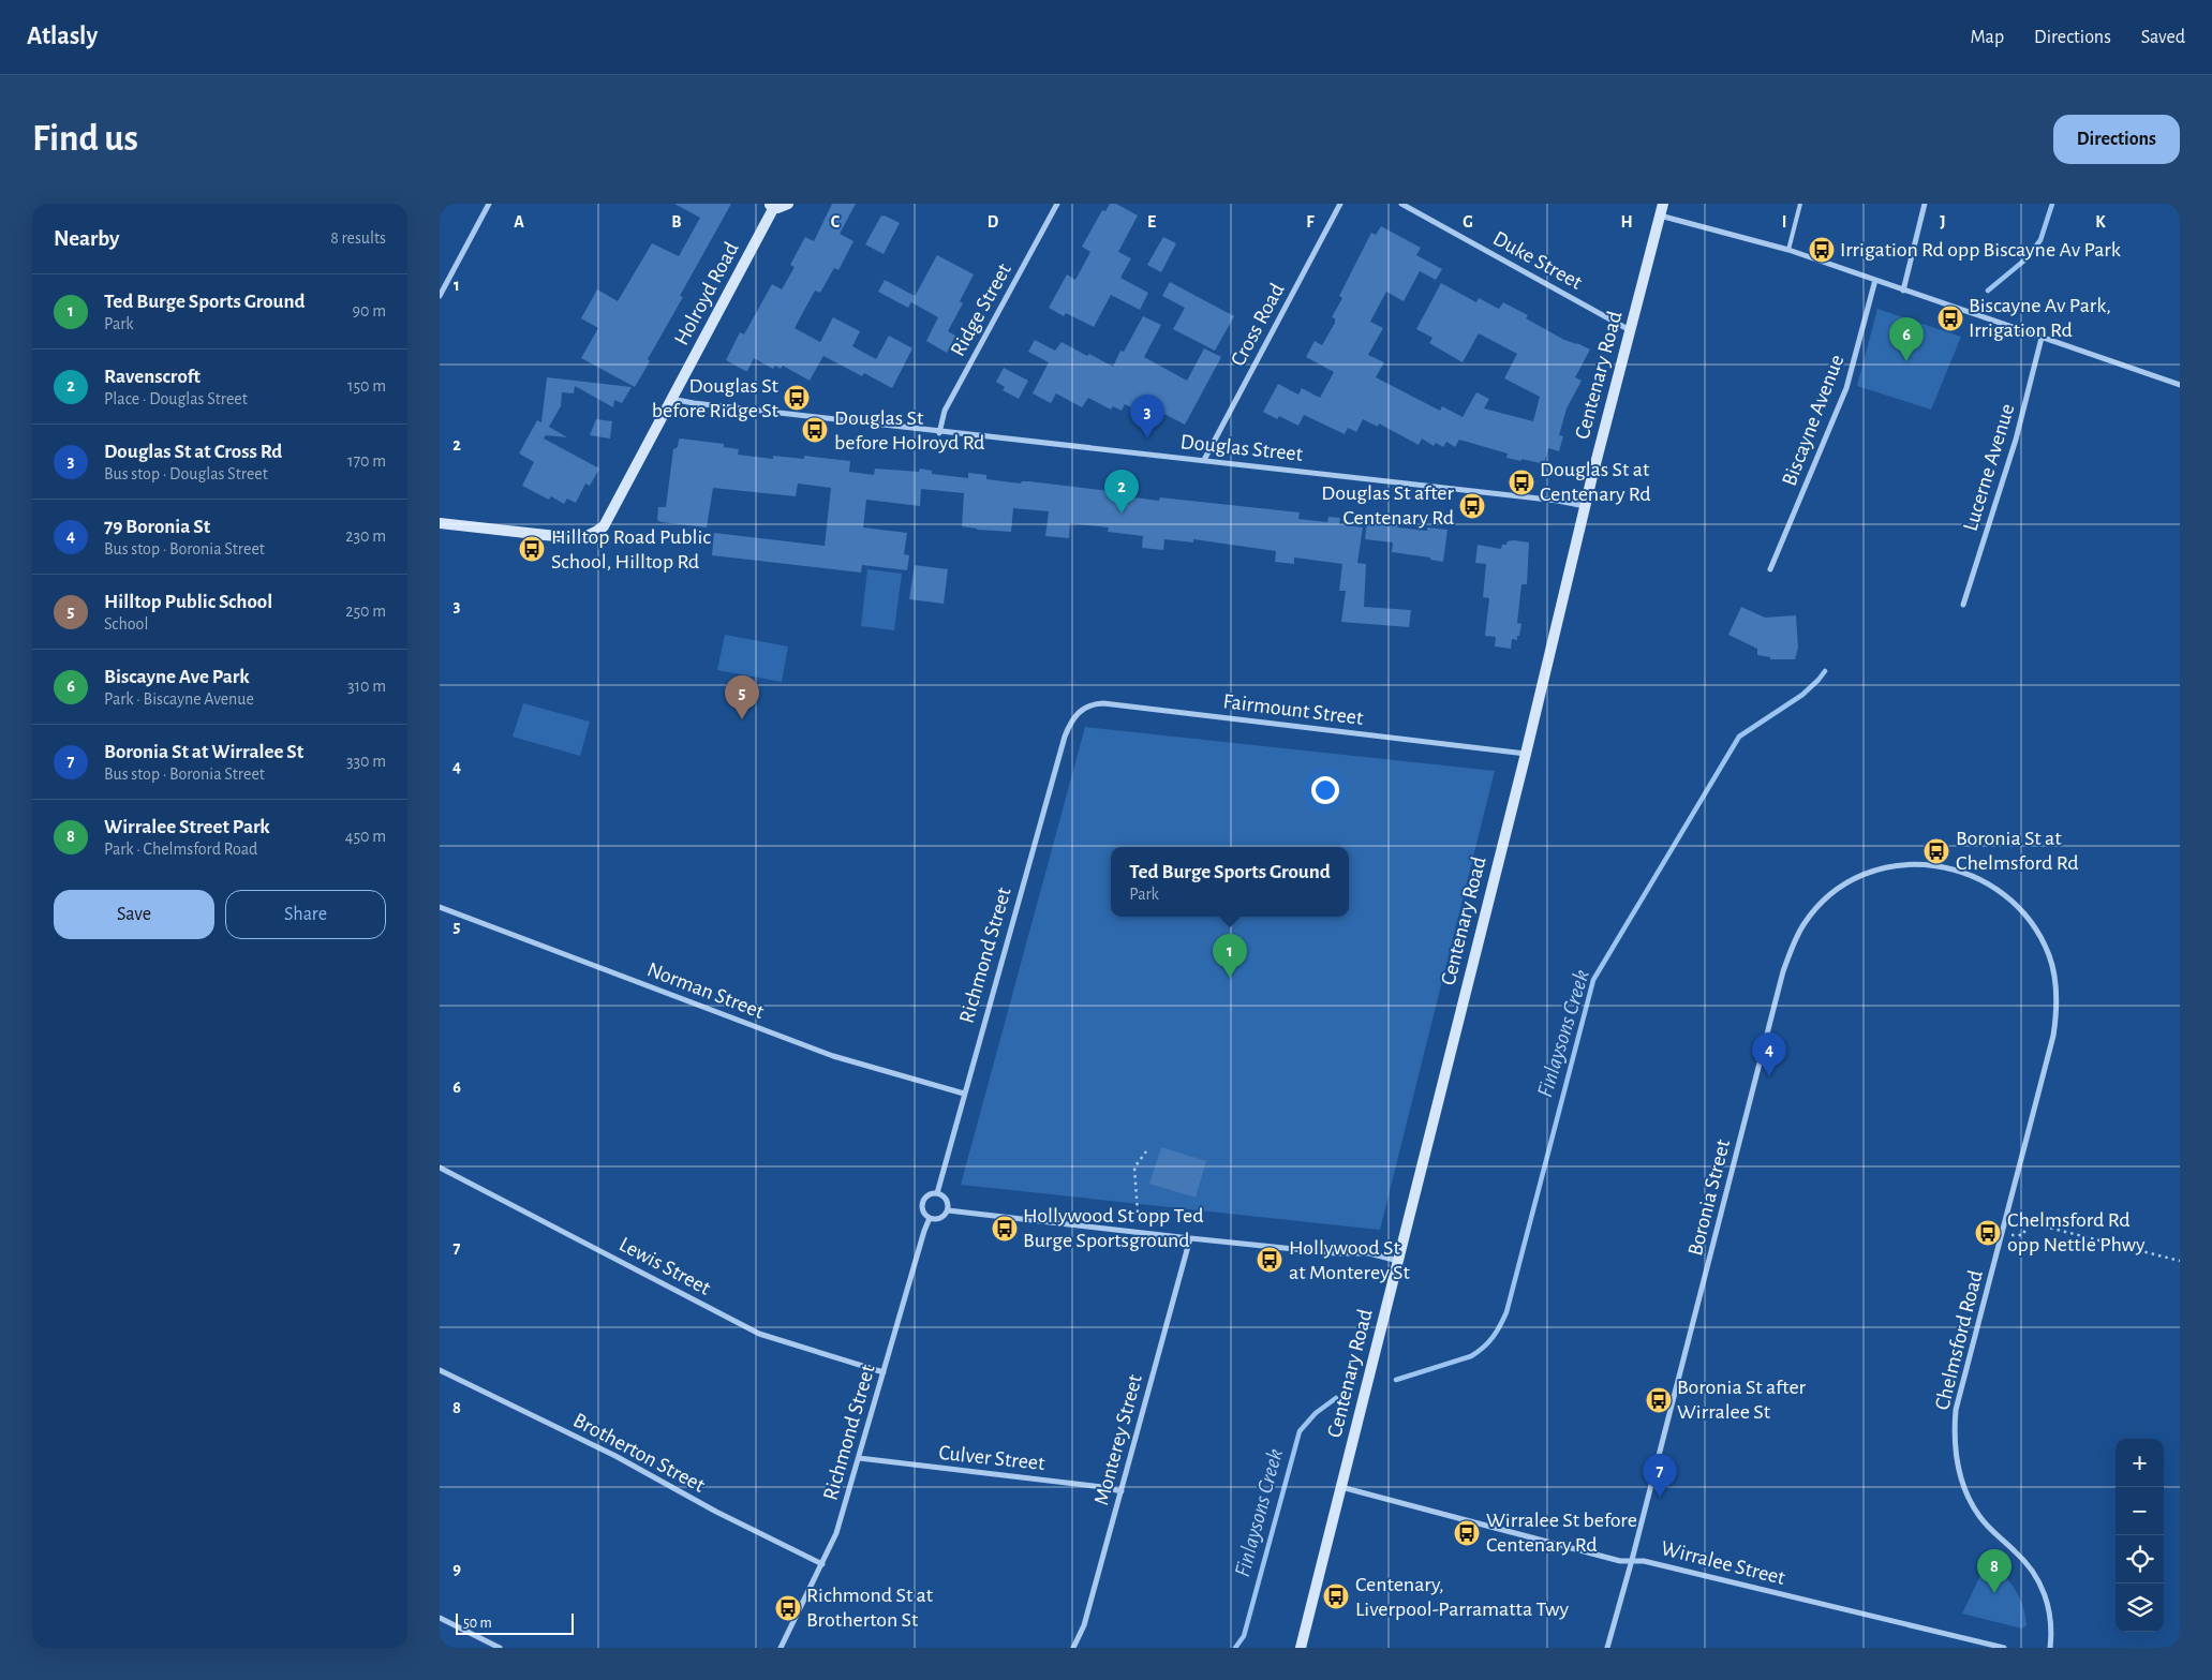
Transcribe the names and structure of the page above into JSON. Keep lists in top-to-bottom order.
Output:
{
  "streets": {
    "main road": ["Holroyd Road", "Centenary Road"],
    "street": [
      "Duke Street",
      "Ridge Street",
      "Cross Road",
      "Biscayne Avenue",
      "Douglas Street",
      "Lucerne Avenue",
      "Fairmount Street",
      "Richmond Street",
      "Norman Street",
      "Boronia Street",
      "Lewis Street",
      "Chelmsford Road",
      "Monterey Street",
      "Brotherton Street",
      "Culver Street",
      "Wirralee Street"
    ]
  },
  "crossings": [
    ["Duke Street", "Centenary Road"],
    ["Holroyd Road", "Douglas Street"],
    ["Ridge Street", "Douglas Street"],
    ["Cross Road", "Douglas Street"],
    ["Centenary Road", "Douglas Street"],
    ["Centenary Road", "Fairmount Street"],
    ["Centenary Road", "Wirralee Street"],
    ["Fairmount Street", "Richmond Street"],
    ["Richmond Street", "Norman Street"],
    ["Richmond Street", "Lewis Street"],
    ["Richmond Street", "Brotherton Street"],
    ["Richmond Street", "Culver Street"],
    ["Boronia Street", "Chelmsford Road"],
    ["Boronia Street", "Wirralee Street"],
    ["Monterey Street", "Culver Street"]
  ],
  "water": ["Finlaysons Creek"],
  "places": {
    "bus stop": [
      "Irrigation Rd opp Biscayne Av Park",
      "Biscayne Av Park, Irrigation Rd",
      "Douglas St before Ridge St",
      "Douglas St before Holroyd Rd",
      "Douglas St at Centenary Rd",
      "Douglas St after Centenary Rd",
      "Hilltop Road Public School, Hilltop Rd",
      "Boronia St at Chelmsford Rd",
      "Hollywood St opp Ted Burge Sportsground",
      "Chelmsford Rd opp Nettle Phwy",
      "Hollywood St at Monterey St",
      "Boronia St after Wirralee St",
      "Wirralee St before Centenary Rd",
      "Centenary, Liverpool-Parramatta Twy",
      "Richmond St at Brotherton St"
    ]
  },
  "scale_bar": "50 m",
  "page": {
    "header": "Atlasly",
    "nav": ["Map", "Directions", "Saved"],
    "buttons": [
      "Directions",
      ["Save", "Share"]
    ],
    "title": "Find us",
    "heading": ["Nearby", "8 results"],
    "list": [
      {
        "mark": "1",
        "name": "Ted Burge Sports Ground",
        "note": "Park",
        "value": "90 m"
      },
      {
        "mark": "2",
        "name": "Ravenscroft",
        "note": "Place · Douglas Street",
        "value": "150 m"
      },
      {
        "mark": "3",
        "name": "Douglas St at Cross Rd",
        "note": "Bus stop · Douglas Street",
        "value": "170 m"
      },
      {
        "mark": "4",
        "name": "79 Boronia St",
        "note": "Bus stop · Boronia Street",
        "value": "230 m"
      },
      {
        "mark": "5",
        "name": "Hilltop Public School",
        "note": "School",
        "value": "250 m"
      },
      {
        "mark": "6",
        "name": "Biscayne Ave Park",
        "note": "Park · Biscayne Avenue",
        "value": "310 m"
      },
      {
        "mark": "7",
        "name": "Boronia St at Wirralee St",
        "note": "Bus stop · Boronia Street",
        "value": "330 m"
      },
      {
        "mark": "8",
        "name": "Wirralee Street Park",
        "note": "Park · Chelmsford Road",
        "value": "450 m"
      }
    ],
    "pins": [
      "6",
      "3",
      "2",
      "5",
      "1",
      "4",
      "7",
      "8"
    ],
    "popup": ["Ted Burge Sports Ground", "Park"],
    "map_buttons": ["+", "−"],
    "scale": "50 m"
  },
  "grid": {
    "columns": [
      "A",
      "B",
      "C",
      "D",
      "E",
      "F",
      "G",
      "H",
      "I",
      "J",
      "K"
    ],
    "rows": [
      "1",
      "2",
      "3",
      "4",
      "5",
      "6",
      "7",
      "8",
      "9"
    ]
  }
}
